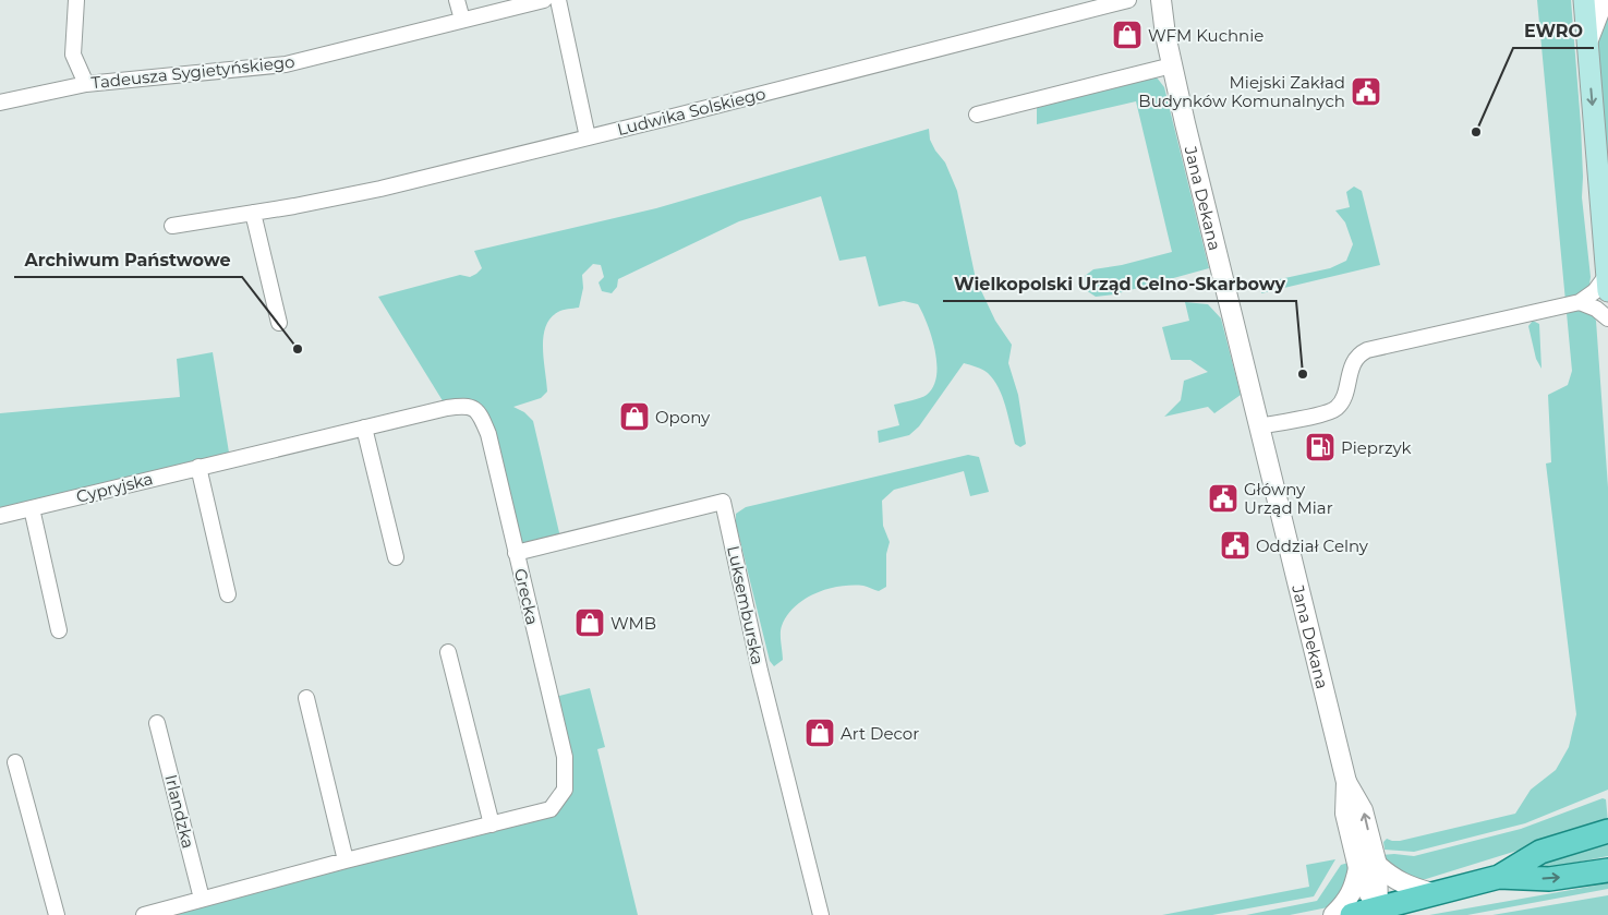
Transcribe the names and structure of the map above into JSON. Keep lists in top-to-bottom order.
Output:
{
  "streets": {
    "street": [
      "Tadeusza Sygietyńskiego",
      "Ludwika Solskiego",
      "Jana Dekana",
      "Cypryjska",
      "Grecka",
      "Luksemburska",
      "Irlandzka"
    ]
  },
  "crossings": [
    ["Cypryjska", "Grecka"],
    ["Grecka", "Luksemburska"]
  ],
  "places": {
    "shop": [
      "WFM Kuchnie",
      "Opony",
      "WMB",
      "Art Decor"
    ],
    "public building": ["Miejski Zakład Budynków Komunalnych", "Główny Urząd Miar", "Oddział Celny"],
    "other": ["EWRO", "Archiwum Państwowe", "Wielkopolski Urząd Celno-Skarbowy"],
    "fuel station": ["Pieprzyk"]
  }
}
